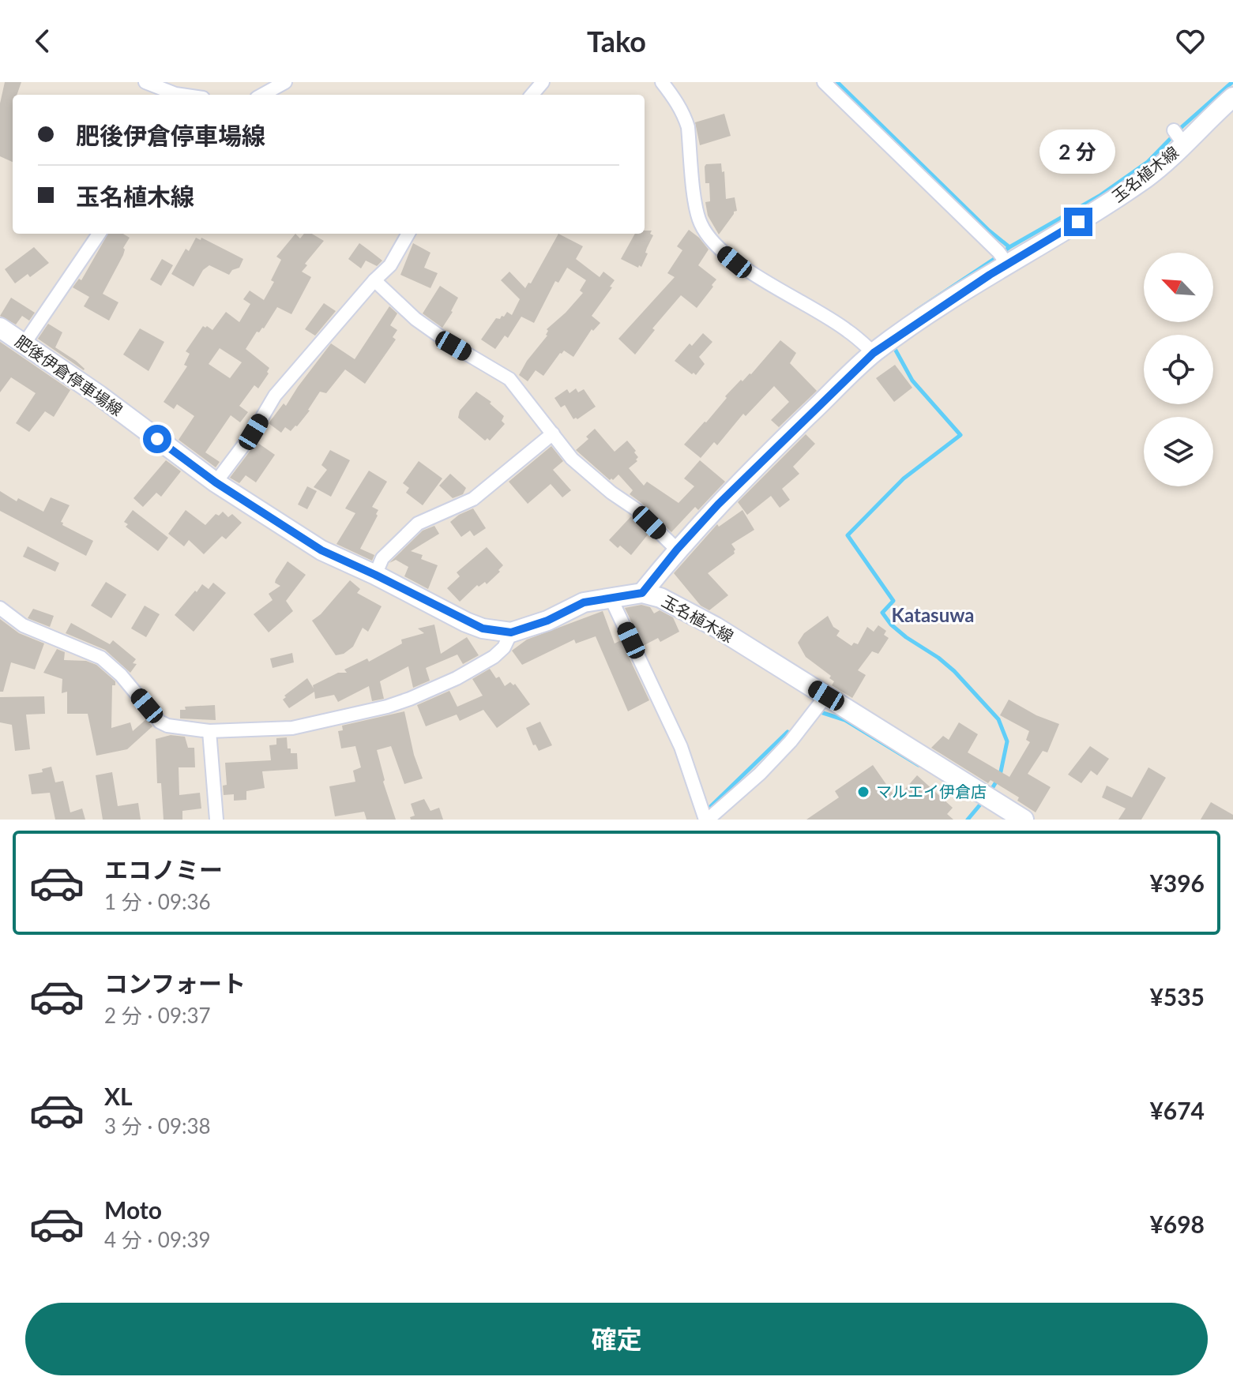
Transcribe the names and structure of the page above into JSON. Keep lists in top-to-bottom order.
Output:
{
  "streets": {
    "main road": ["玉名植木線", "肥後伊倉停車場線"]
  },
  "crossings": [
    ["玉名植木線", "肥後伊倉停車場線"]
  ],
  "districts": ["Katasuwa"],
  "places": ["マルエイ伊倉店"],
  "north": "top left",
  "page": {
    "header": "Tako",
    "banner": ["肥後伊倉停車場線", "玉名植木線"],
    "bubble": "2 分",
    "list": [
      {
        "name": "エコノミー",
        "note": "1 分 · 09:36",
        "value": "¥396"
      },
      {
        "name": "コンフォート",
        "note": "2 分 · 09:37",
        "value": "¥535"
      },
      {
        "name": "XL",
        "note": "3 分 · 09:38",
        "value": "¥674"
      },
      {
        "name": "Moto",
        "note": "4 分 · 09:39",
        "value": "¥698"
      }
    ],
    "buttons": "確定"
  }
}
